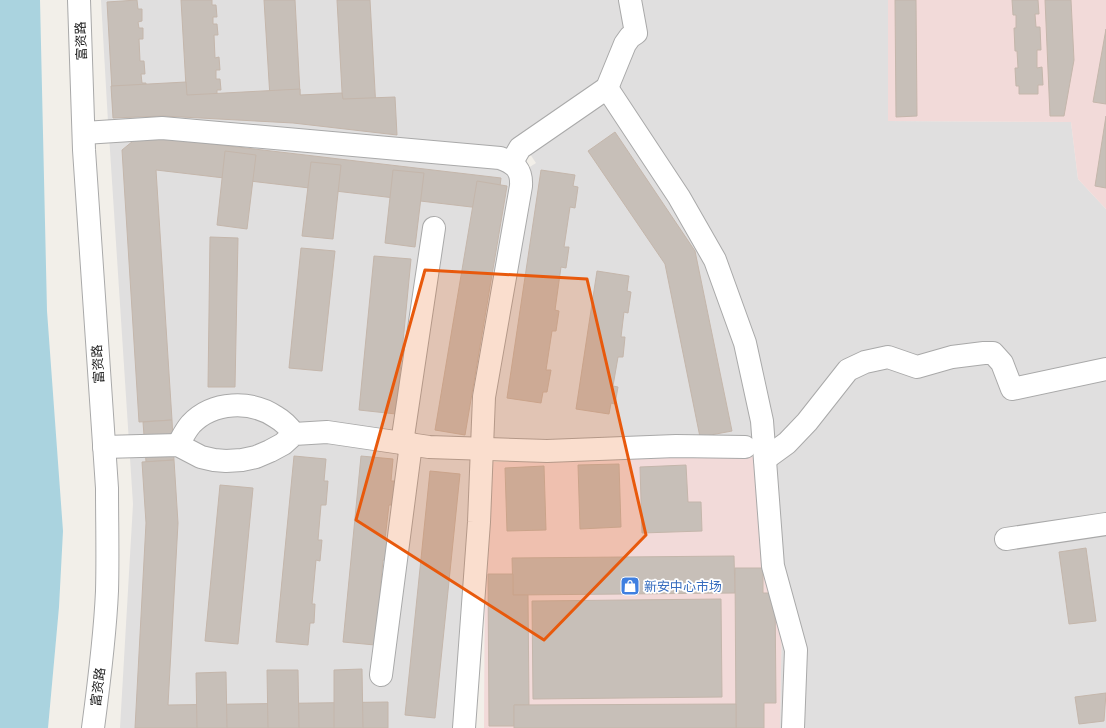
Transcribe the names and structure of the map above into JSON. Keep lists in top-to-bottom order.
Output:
{
  "streets": {
    "street": ["富资路"]
  },
  "places": {
    "shop": ["新安中心市场"]
  }
}
